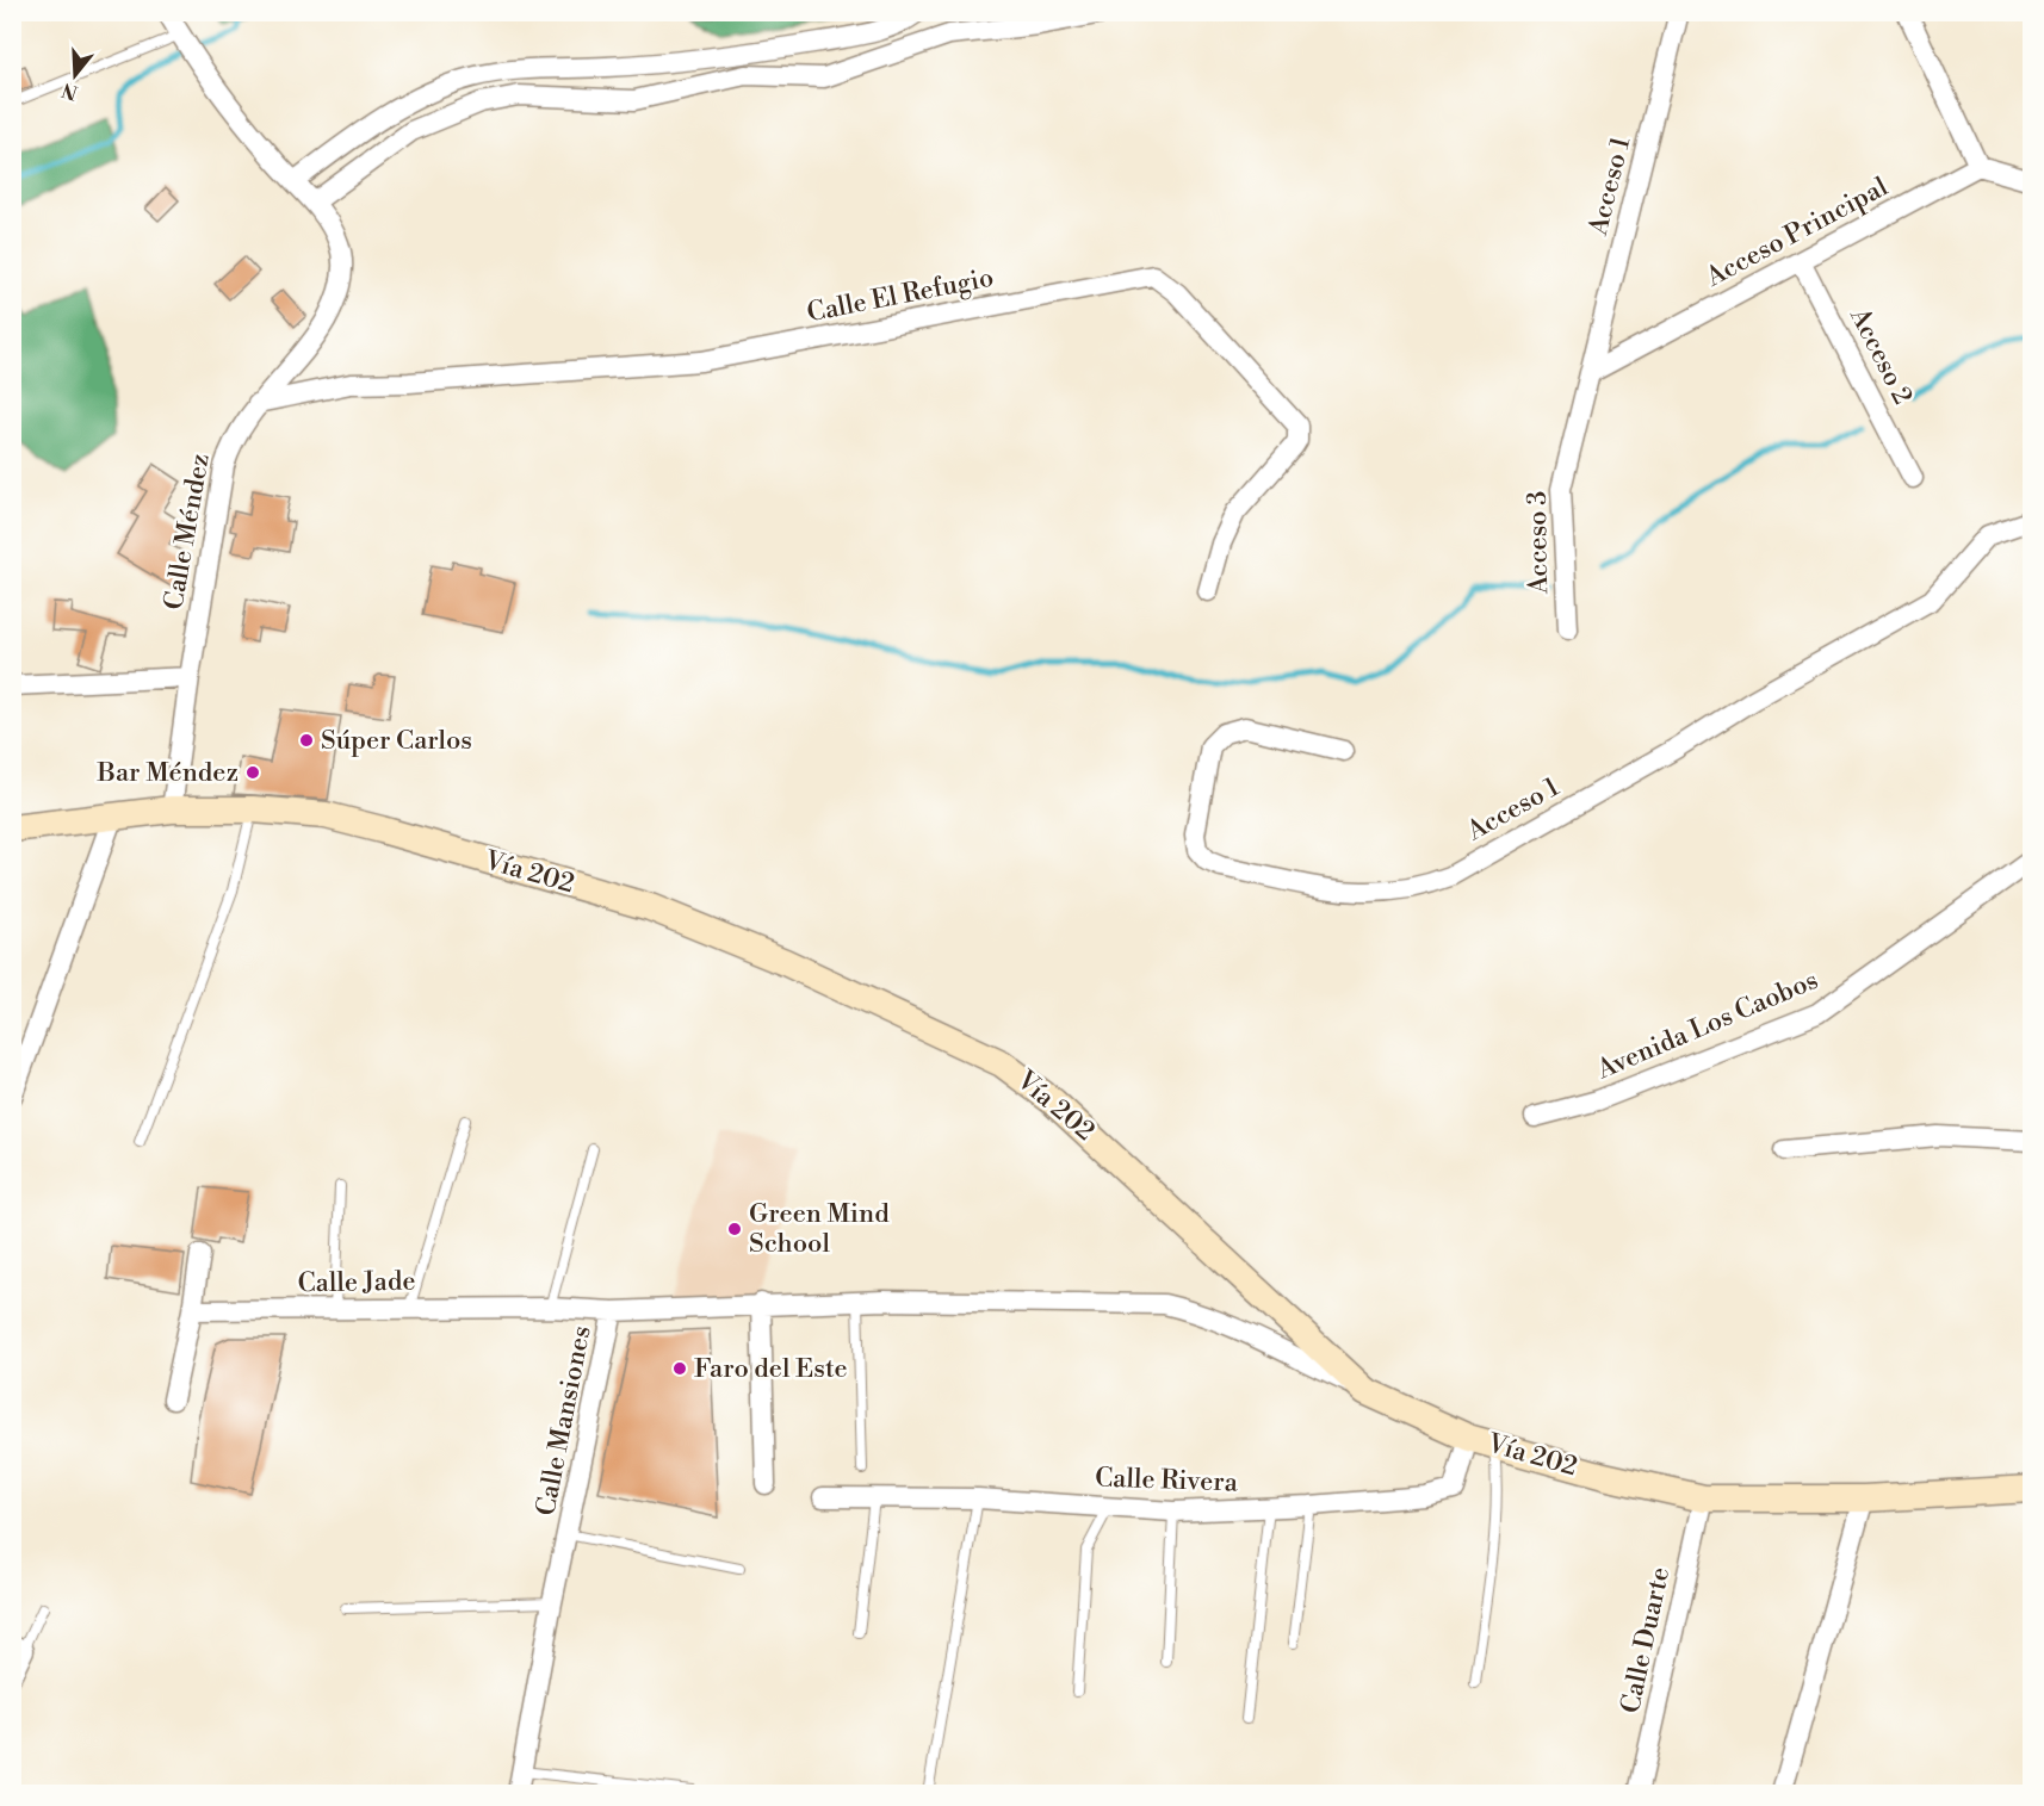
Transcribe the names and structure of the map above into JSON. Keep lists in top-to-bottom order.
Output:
{
  "streets": {
    "main road": ["Vía 202"],
    "street": [
      "Acceso 1",
      "Acceso Principal",
      "Calle El Refugio",
      "Acceso 2",
      "Calle Méndez",
      "Acceso 3",
      "Avenida Los Caobos",
      "Calle Jade",
      "Calle Mansiones",
      "Calle Rivera",
      "Calle Duarte"
    ]
  },
  "crossings": [
    ["Acceso 1", "Acceso Principal"],
    ["Acceso 1", "Acceso 3"],
    ["Acceso Principal", "Acceso 2"],
    ["Acceso Principal", "Acceso 3"],
    ["Calle El Refugio", "Calle Méndez"],
    ["Calle Méndez", "Vía 202"],
    ["Vía 202", "Calle Mansiones"],
    ["Vía 202", "Calle Rivera"],
    ["Vía 202", "Calle Duarte"],
    ["Calle Jade", "Calle Mansiones"]
  ],
  "places": [
    "Súper Carlos",
    "Bar Méndez",
    "Green Mind School",
    "Faro del Este"
  ],
  "north": "bottom"
}
